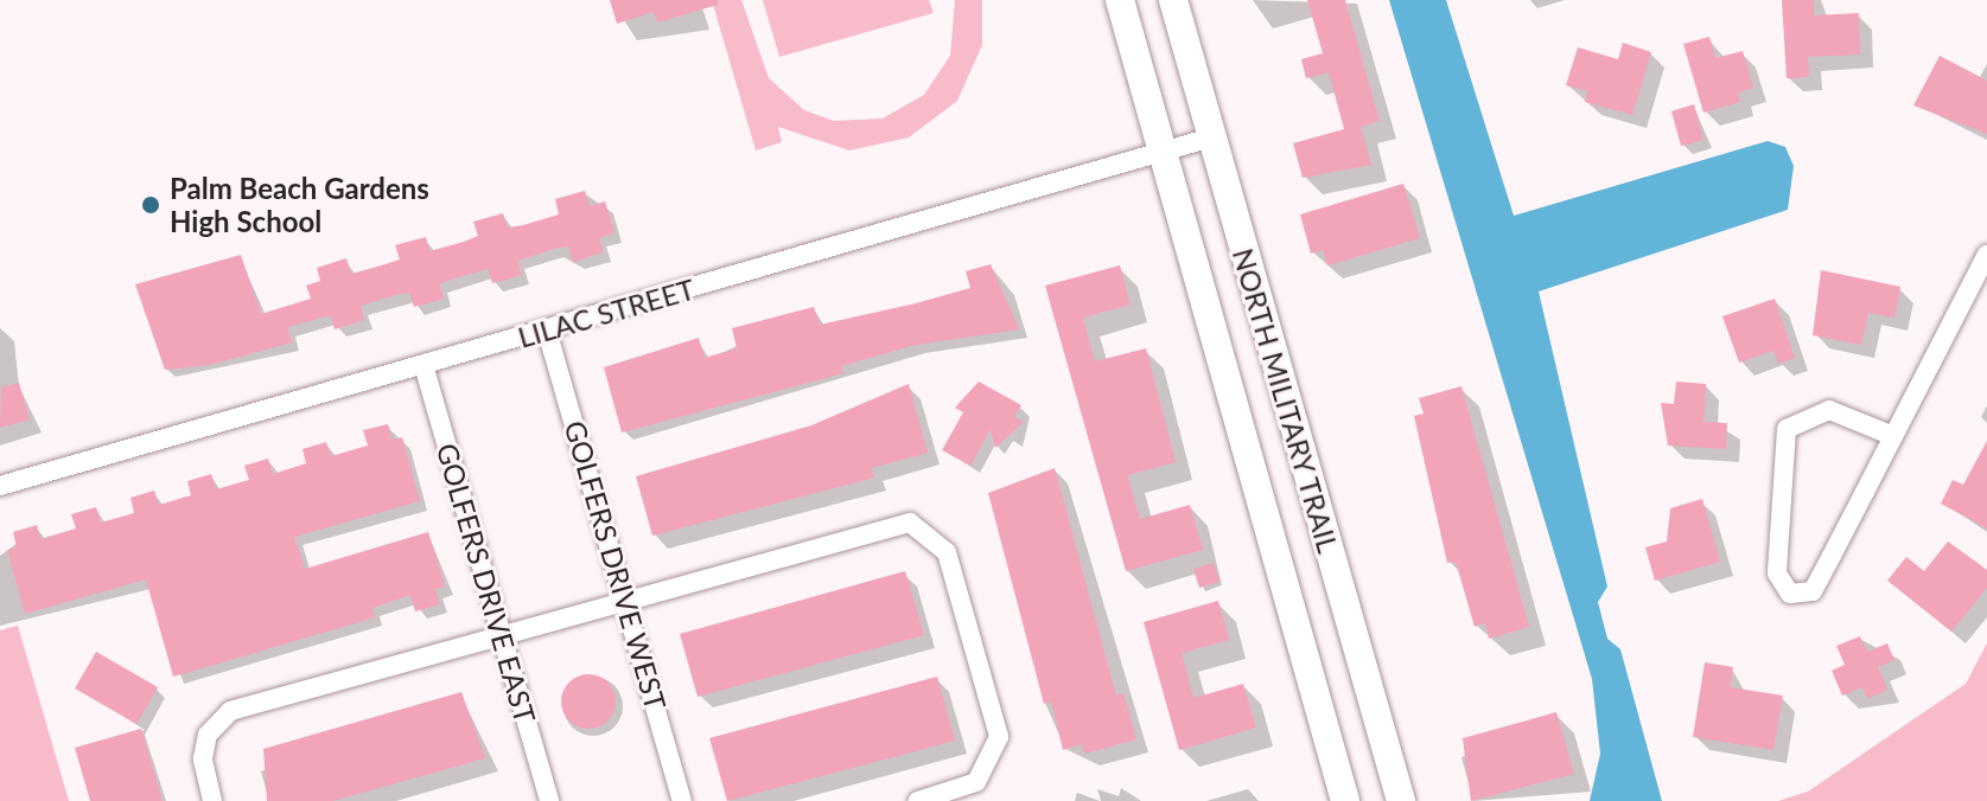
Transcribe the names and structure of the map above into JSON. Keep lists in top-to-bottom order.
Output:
{
  "streets": {
    "main road": ["NORTH MILITARY TRAIL"],
    "street": ["LILAC STREET", "GOLFERS DRIVE WEST", "GOLFERS DRIVE EAST"]
  },
  "crossings": [
    ["LILAC STREET", "NORTH MILITARY TRAIL"],
    ["LILAC STREET", "GOLFERS DRIVE WEST"],
    ["LILAC STREET", "GOLFERS DRIVE EAST"]
  ],
  "places": ["Palm Beach Gardens High School"]
}
